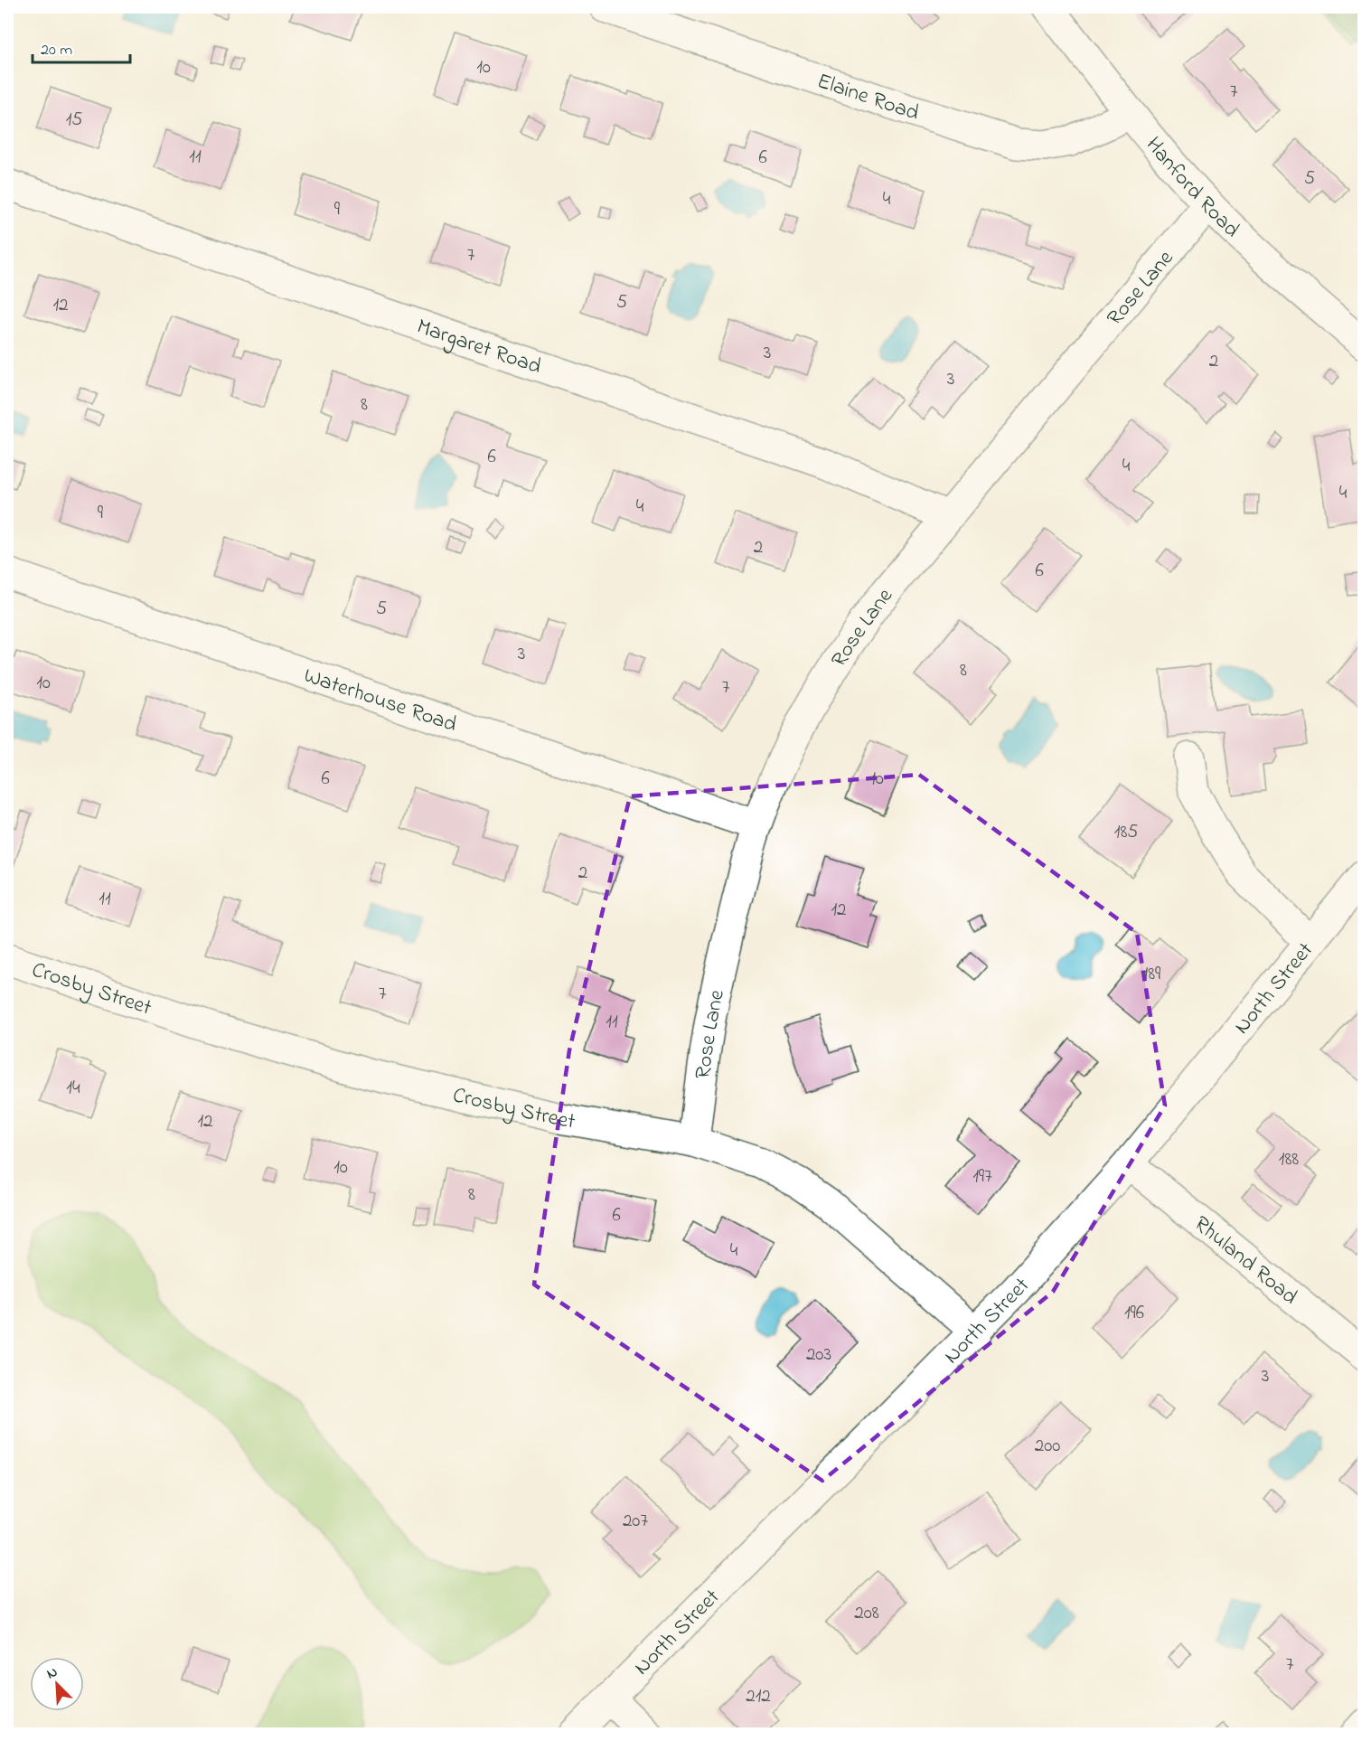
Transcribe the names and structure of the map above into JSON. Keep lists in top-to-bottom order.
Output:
{
  "streets": {
    "street": [
      "Elaine Road",
      "Hanford Road",
      "Rose Lane",
      "Margaret Road",
      "Waterhouse Road",
      "North Street",
      "Crosby Street",
      "Rhuland Road"
    ]
  },
  "crossings": [
    ["Elaine Road", "Hanford Road"],
    ["Hanford Road", "Rose Lane"],
    ["Rose Lane", "Margaret Road"],
    ["Rose Lane", "Waterhouse Road"],
    ["Rose Lane", "Crosby Street"],
    ["North Street", "Crosby Street"],
    ["North Street", "Rhuland Road"]
  ],
  "house_numbers": [
    "10",
    "7",
    "15",
    "11",
    "6",
    "5",
    "4",
    "9",
    "7",
    "5",
    "12",
    "3",
    "2",
    "3",
    "8",
    "6",
    "4",
    "4",
    "4",
    "9",
    "2",
    "6",
    "5",
    "3",
    "8",
    "10",
    "7",
    "6",
    "10",
    "185",
    "2",
    "11",
    "12",
    "189",
    "7",
    "11",
    "14",
    "12",
    "188",
    "10",
    "197",
    "8",
    "6",
    "4",
    "196",
    "203",
    "3",
    "200",
    "207",
    "208",
    "7",
    "212"
  ],
  "scale_bar": "20 m",
  "north": "top left"
}
